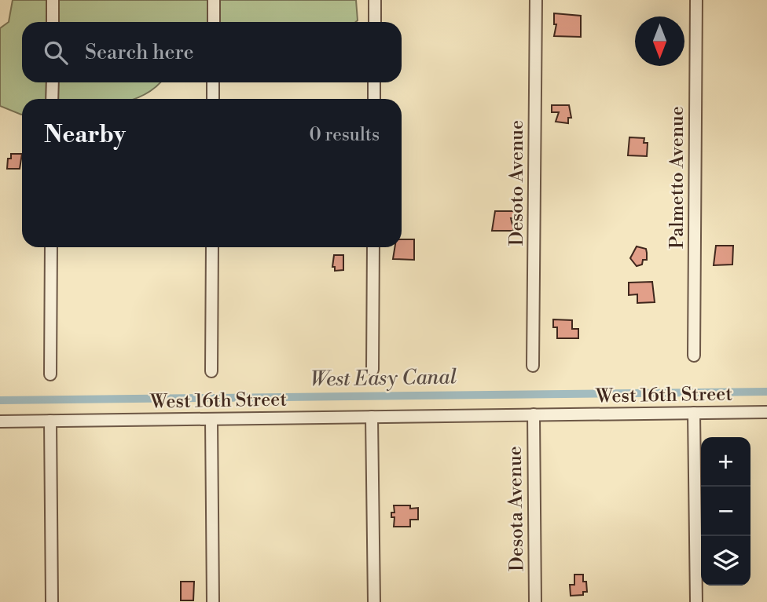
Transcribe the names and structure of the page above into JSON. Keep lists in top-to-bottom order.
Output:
{
  "streets": {
    "street": [
      "Palmetto Avenue",
      "Desoto Avenue",
      "West 16th Street",
      "Desota Avenue"
    ]
  },
  "crossings": [
    ["West 16th Street", "Desota Avenue"]
  ],
  "water": ["West Easy Canal"],
  "north": "bottom",
  "page": {
    "search": "Search here",
    "heading": ["Nearby", "0 results"],
    "map_buttons": ["+", "−"]
  }
}
